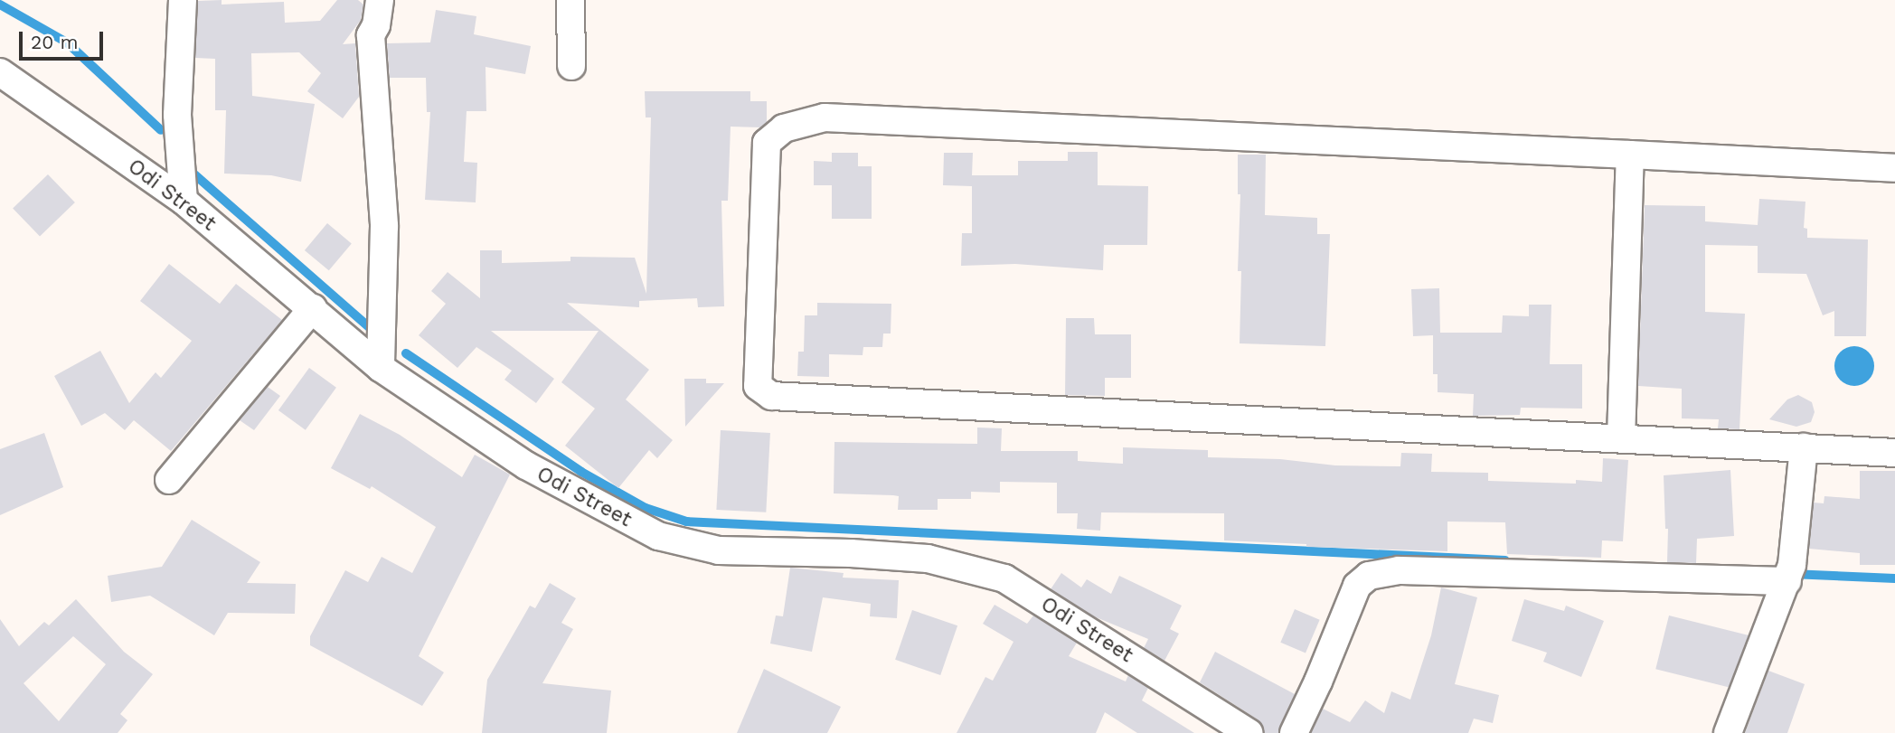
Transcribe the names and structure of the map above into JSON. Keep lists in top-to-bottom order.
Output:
{
  "streets": {
    "street": ["Odi Street"]
  },
  "scale_bar": "20 m"
}
